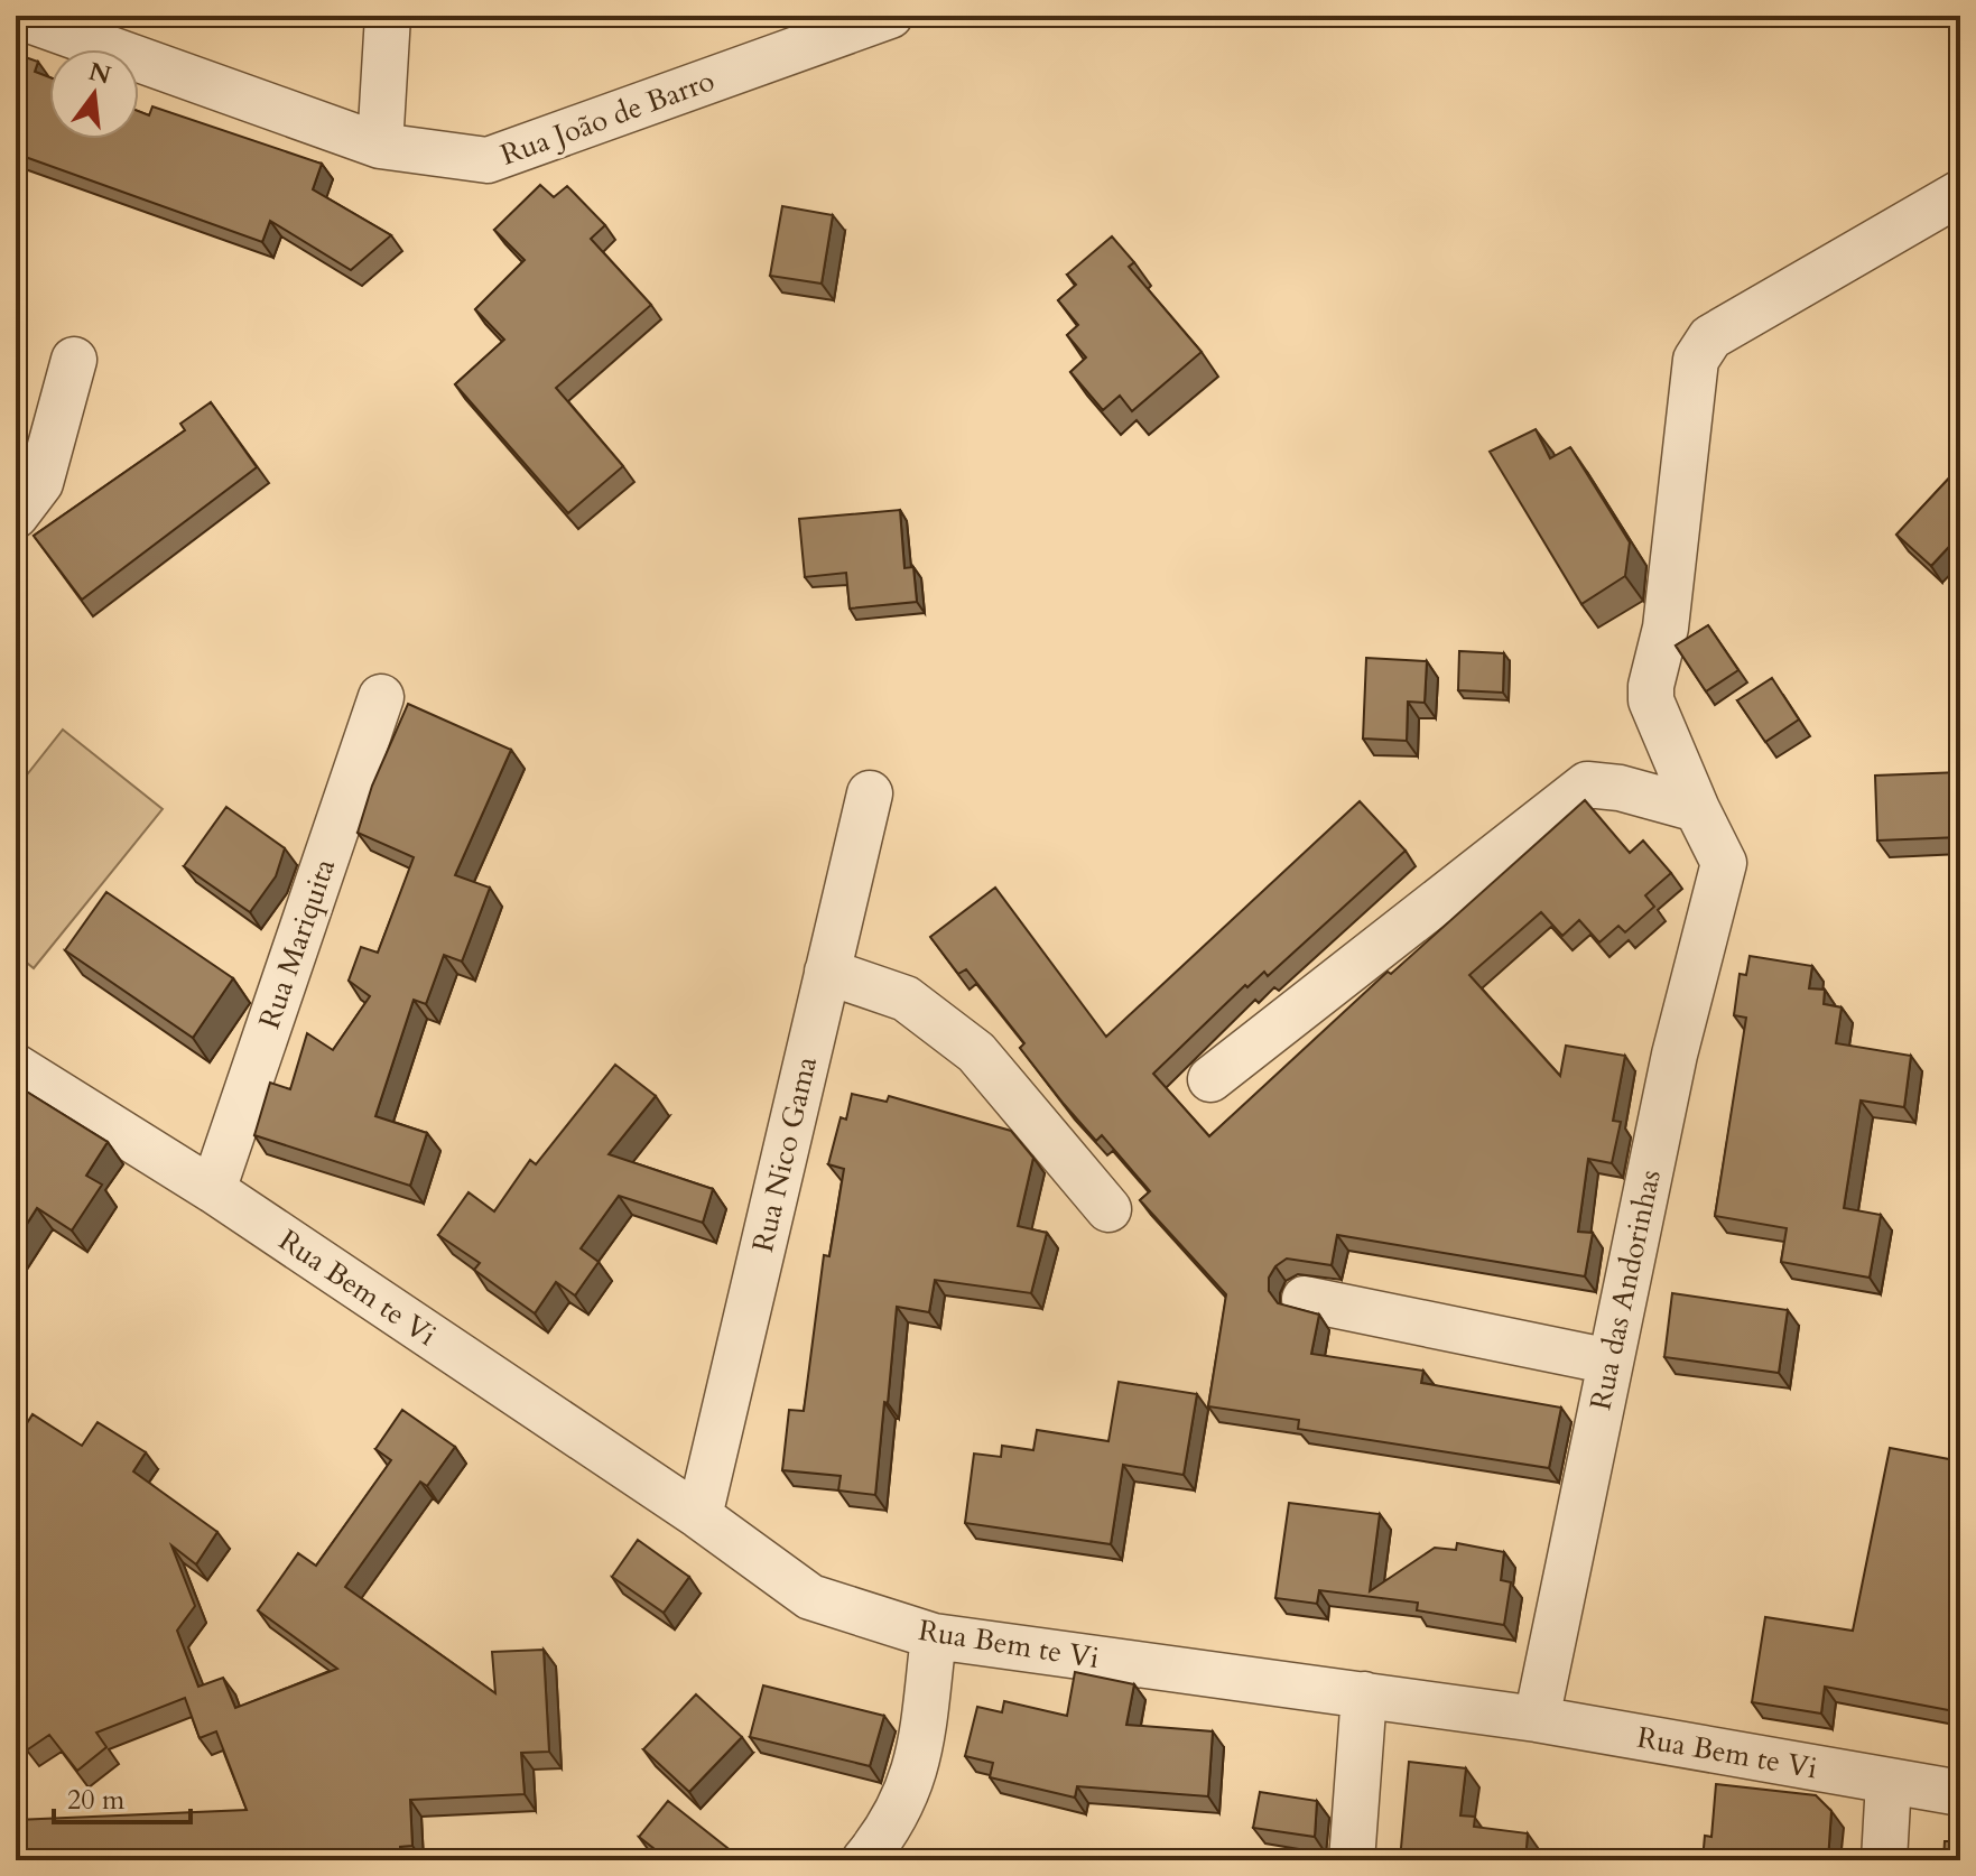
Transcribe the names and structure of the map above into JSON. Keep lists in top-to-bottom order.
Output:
{
  "streets": {
    "street": [
      "Rua João de Barro",
      "Rua Mariquita",
      "Rua Nico Gama",
      "Rua Bem te Vi",
      "Rua das Andorinhas"
    ]
  },
  "crossings": [
    ["Rua Mariquita", "Rua Bem te Vi"],
    ["Rua Nico Gama", "Rua Bem te Vi"],
    ["Rua Bem te Vi", "Rua das Andorinhas"]
  ],
  "scale_bar": "20 m",
  "north": "top"
}
